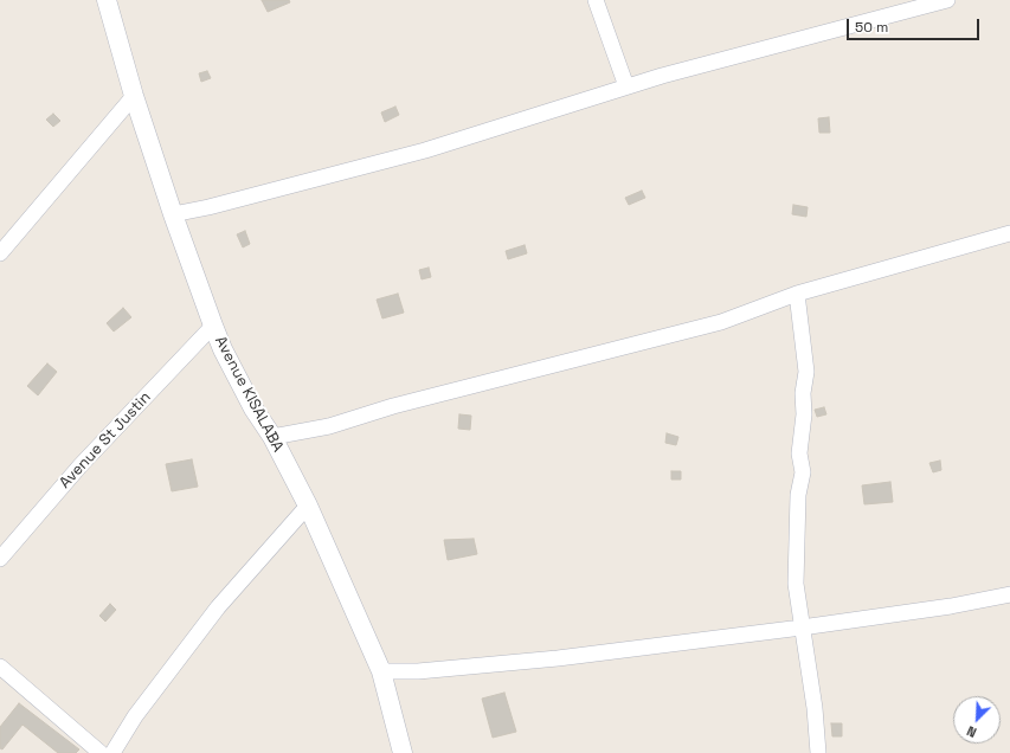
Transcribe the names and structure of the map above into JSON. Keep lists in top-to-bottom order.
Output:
{
  "streets": {
    "street": ["Avenue KISALABA", "Avenue St Justin"]
  },
  "crossings": [
    ["Avenue KISALABA", "Avenue St Justin"]
  ],
  "scale_bar": "50 m",
  "north": "bottom left"
}
